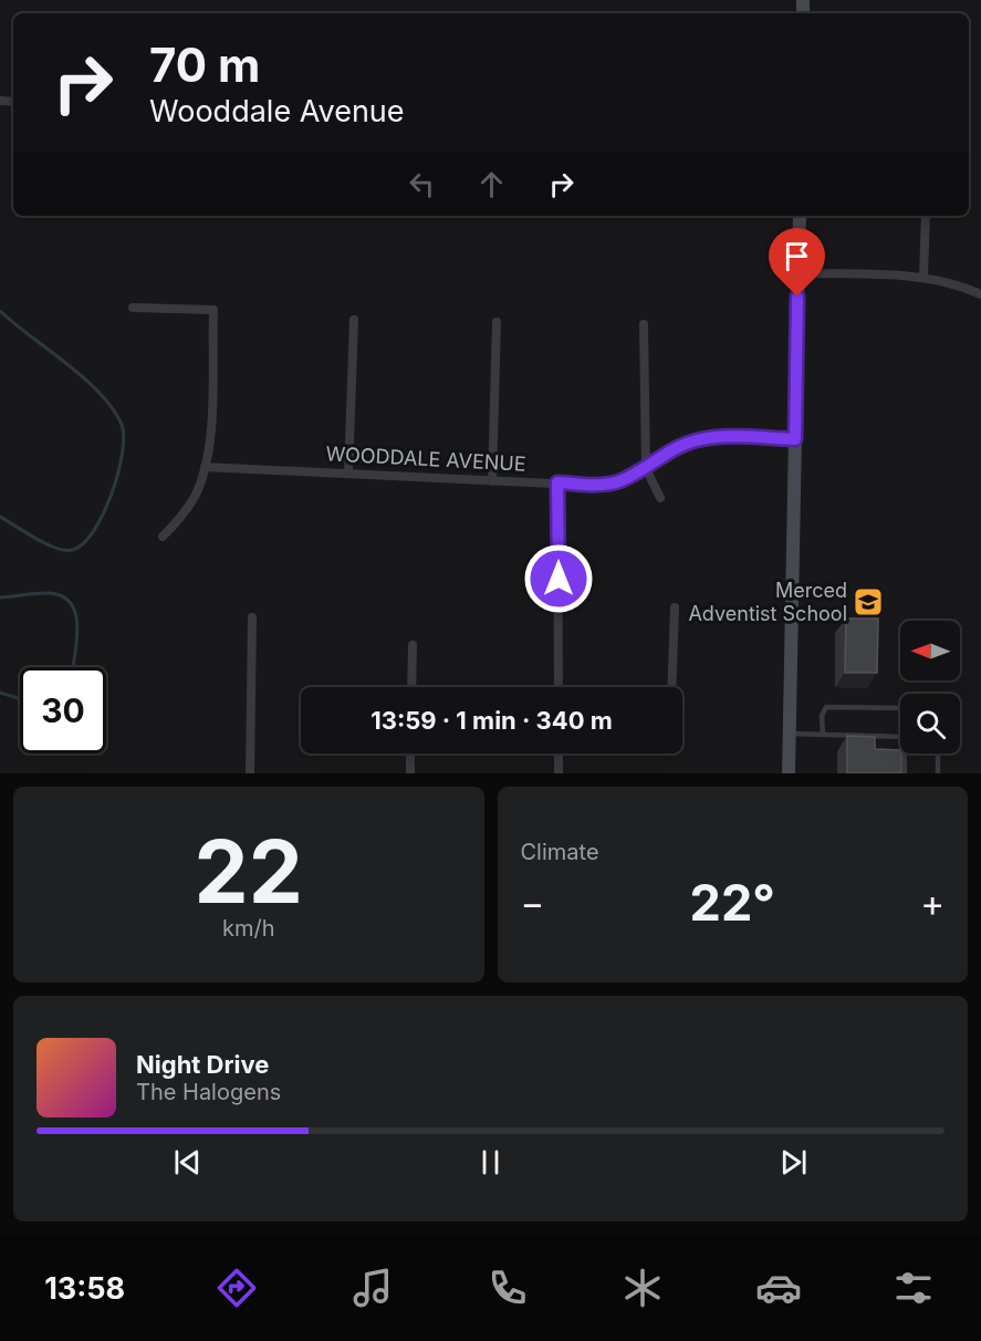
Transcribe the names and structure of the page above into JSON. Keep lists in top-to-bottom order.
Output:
{
  "streets": {
    "street": ["WOODDALE AVENUE"]
  },
  "places": {
    "school or university": ["Merced Adventist School"]
  },
  "north": "left",
  "page": {
    "turn": ["70 m", "Wooddale Avenue"],
    "limit": "30",
    "trip": "13:59 · 1 min · 340 m",
    "tile": [
      ["22", "km/h"],
      "Climate"
    ],
    "heat": ["−", "22°", "+"],
    "song": ["Night Drive", "The Halogens"],
    "tabs": "13:58"
  }
}
